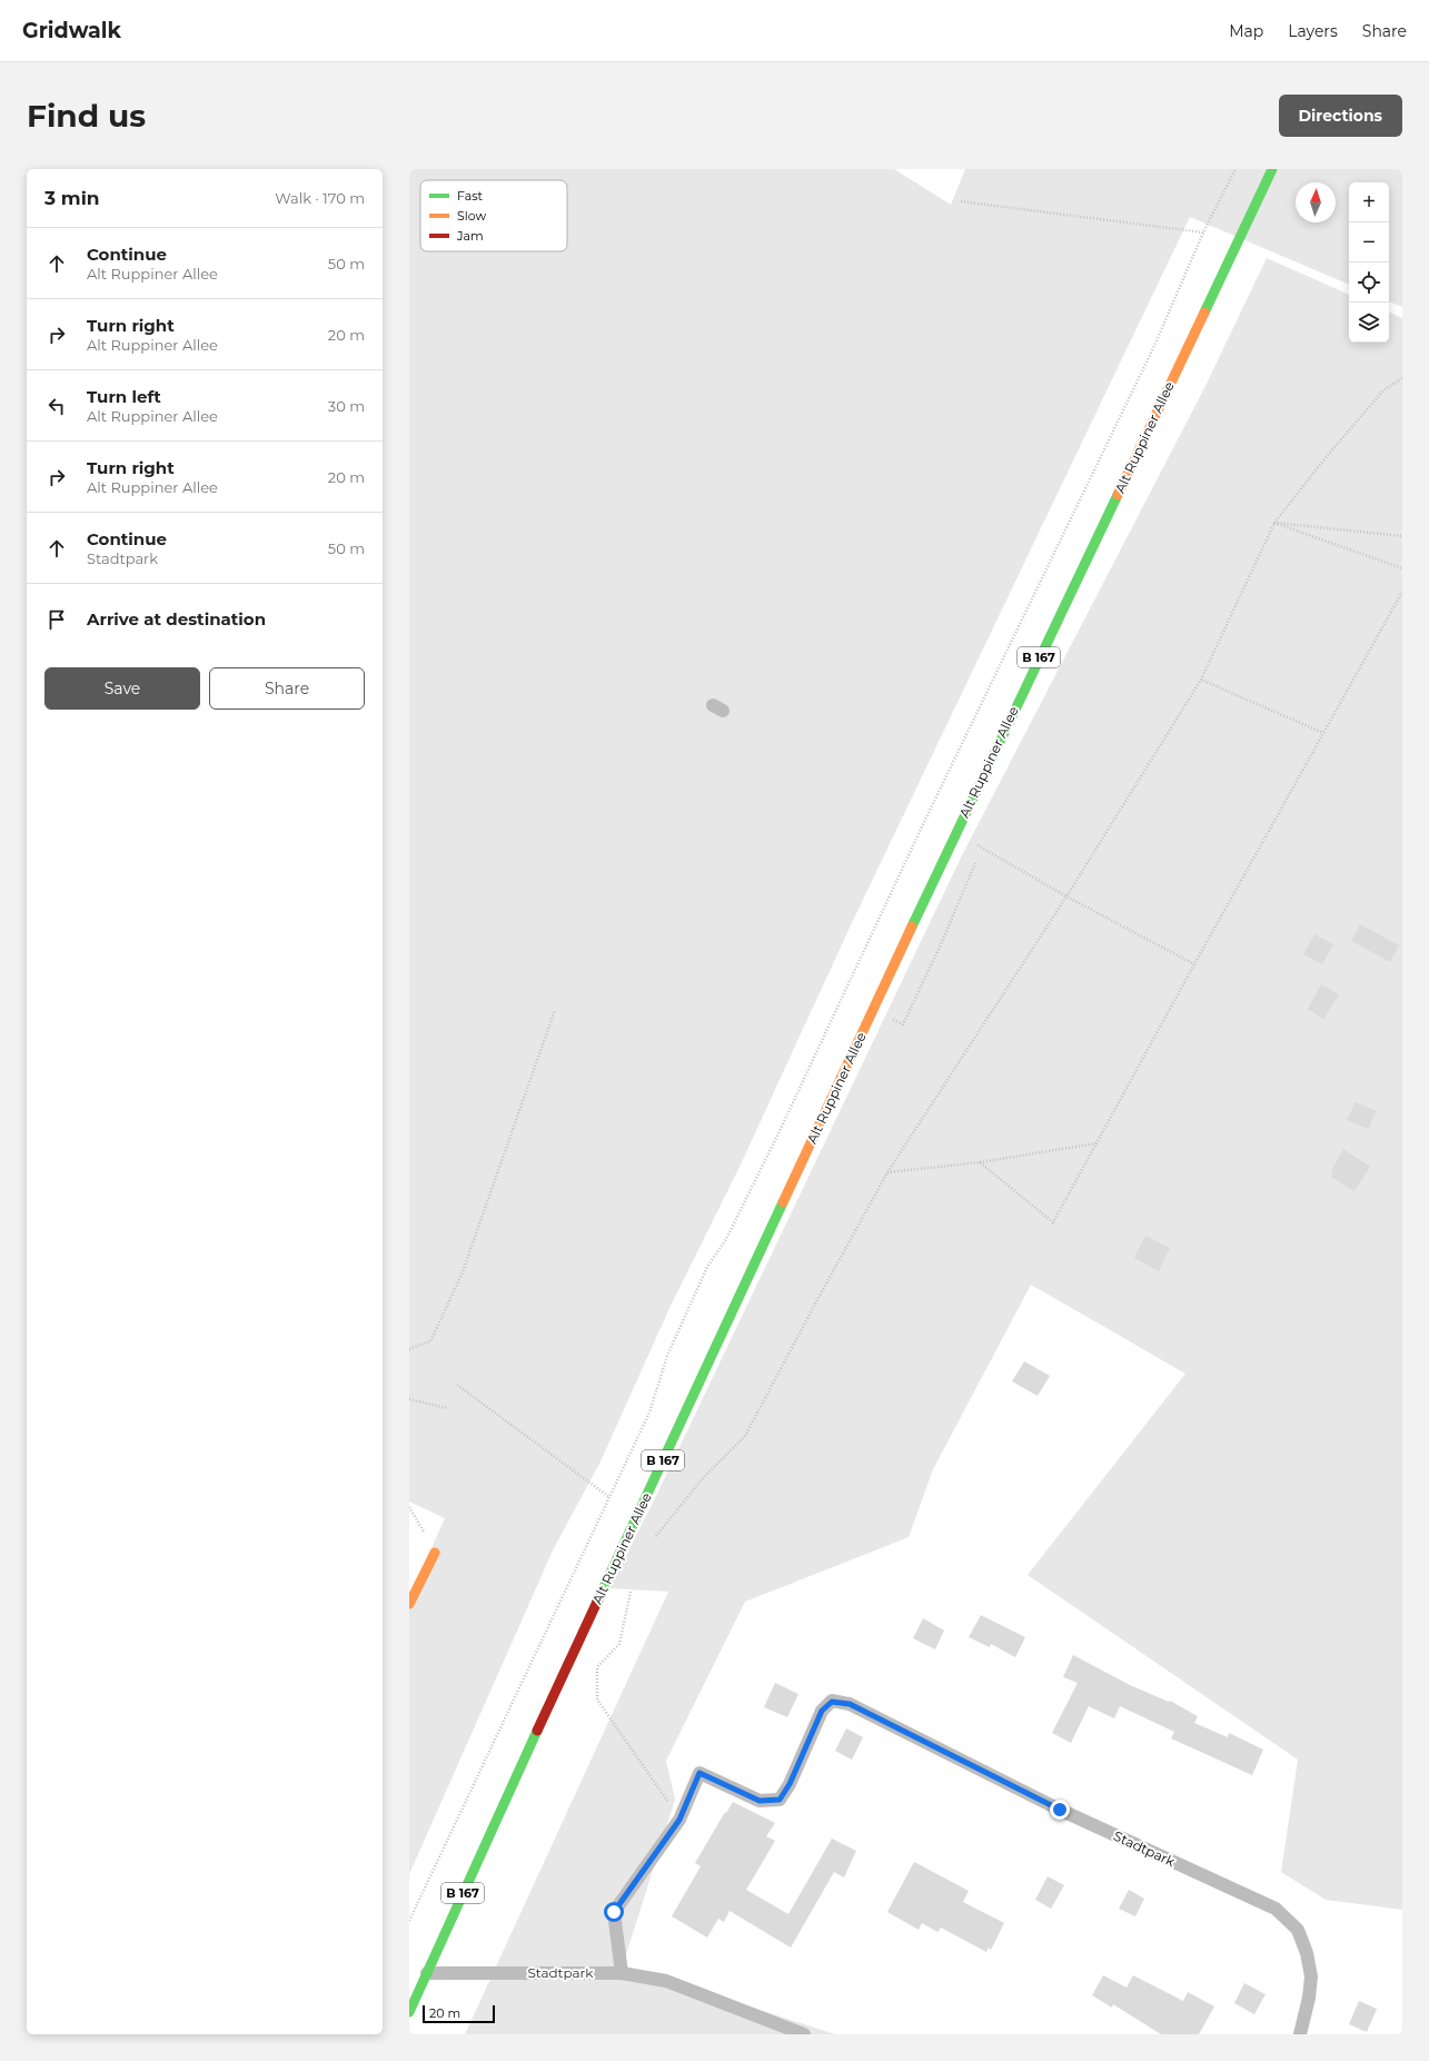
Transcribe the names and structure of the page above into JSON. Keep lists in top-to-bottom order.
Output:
{
  "streets": {
    "main road": ["Alt Ruppiner Allee", "B 167"],
    "lane": ["Stadtpark"]
  },
  "parks": ["Stadtpark"],
  "legend": ["Fast", "Slow", "Jam"],
  "scale_bar": "20 m",
  "north": "top",
  "page": {
    "header": "Gridwalk",
    "nav": ["Map", "Layers", "Share"],
    "buttons": [
      "Directions",
      ["Save", "Share"]
    ],
    "title": "Find us",
    "heading": ["3 min", "Walk · 170 m"],
    "map_buttons": ["+", "−"],
    "list": [
      ["Continue", "Alt Ruppiner Allee", "50 m"],
      ["Turn right", "Alt Ruppiner Allee", "20 m"],
      ["Turn left", "Alt Ruppiner Allee", "30 m"],
      ["Turn right", "Alt Ruppiner Allee", "20 m"],
      ["Continue", "Stadtpark", "50 m"],
      "Arrive at destination"
    ],
    "scale": "20 m"
  }
}
